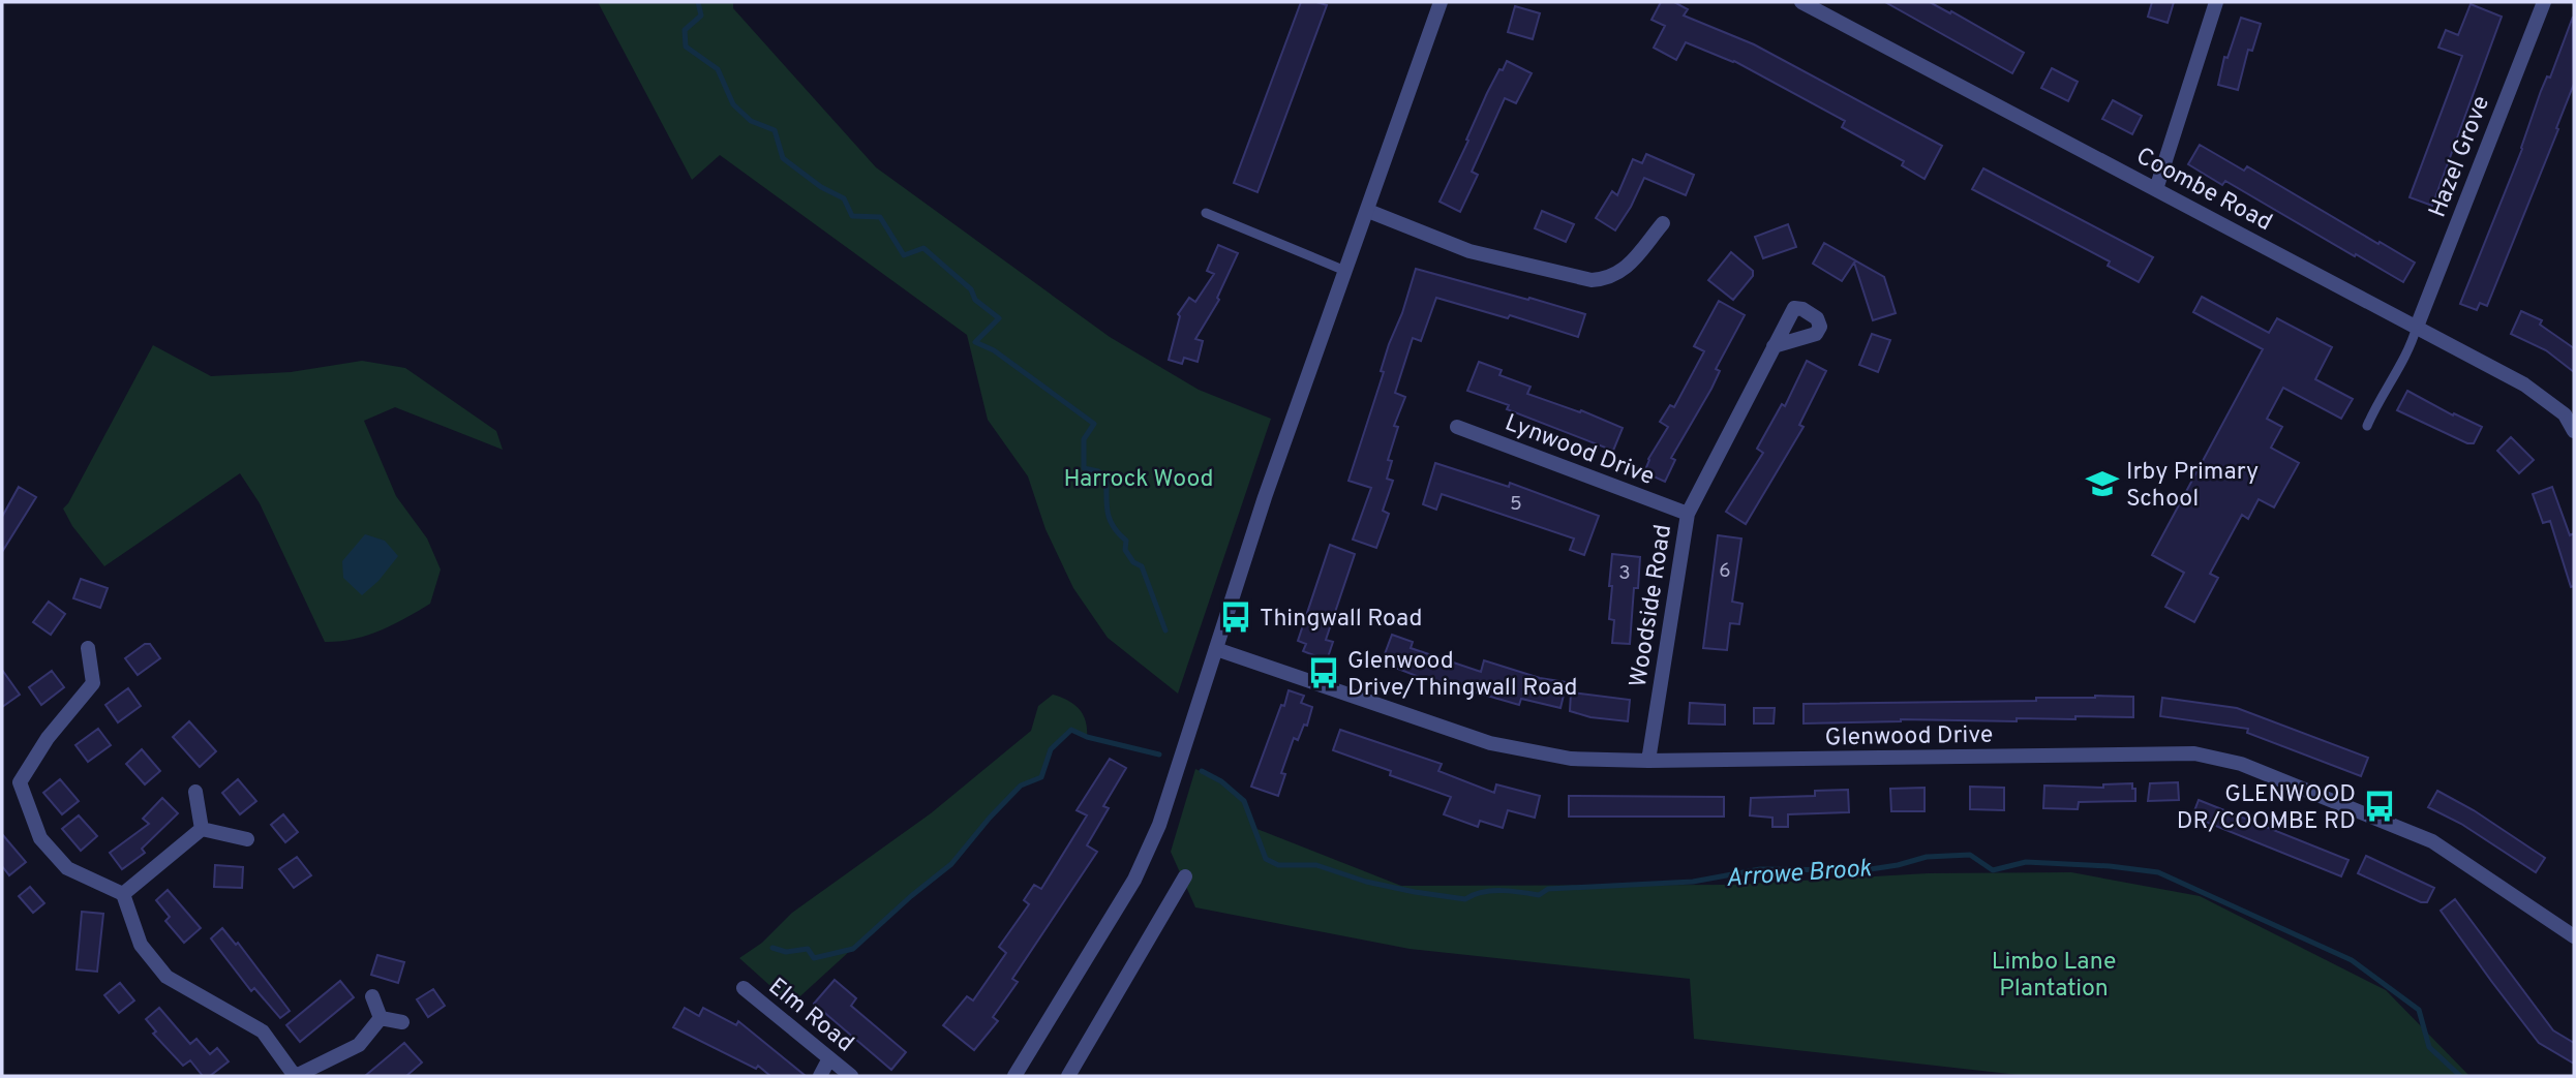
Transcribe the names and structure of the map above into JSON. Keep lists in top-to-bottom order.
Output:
{
  "streets": {
    "street": [
      "Hazel Grove",
      "Coombe Road",
      "Lynwood Drive",
      "Woodside Road",
      "Glenwood Drive",
      "Elm Road"
    ]
  },
  "crossings": [
    ["Hazel Grove", "Coombe Road"],
    ["Lynwood Drive", "Woodside Road"],
    ["Woodside Road", "Glenwood Drive"]
  ],
  "water": ["Arrowe Brook"],
  "parks": ["Harrock Wood", "Limbo Lane Plantation"],
  "places": {
    "school or university": ["Irby Primary School"],
    "bus stop": ["Thingwall Road", "Glenwood Drive/Thingwall Road", "GLENWOOD DR/COOMBE RD"]
  },
  "house_numbers": ["5", "6", "3"]
}
